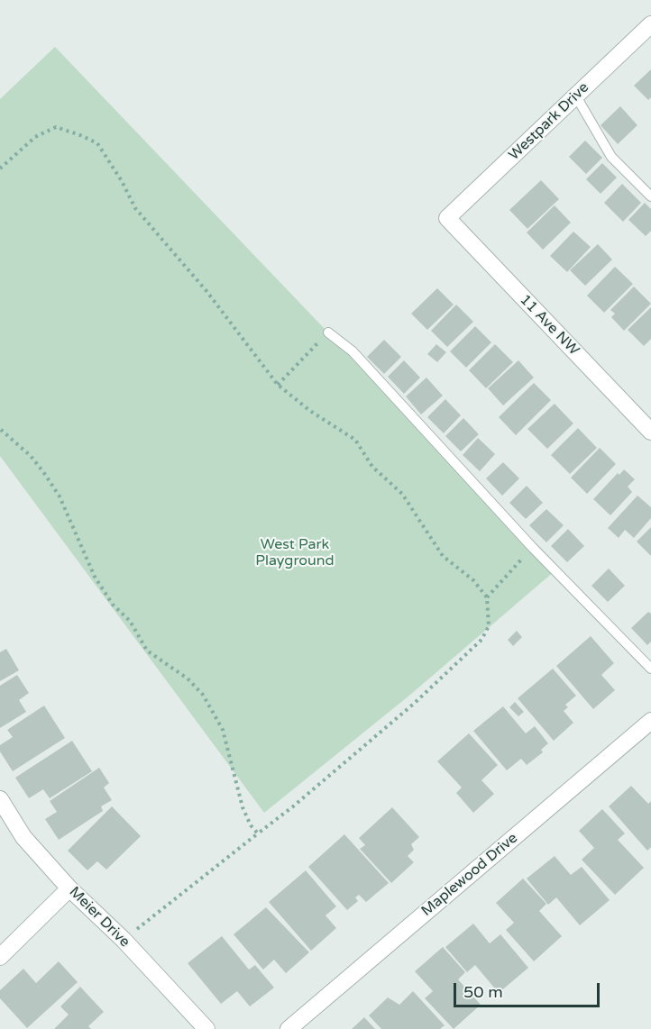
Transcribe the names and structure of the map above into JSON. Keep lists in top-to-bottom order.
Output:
{
  "streets": {
    "street": [
      "Westpark Drive",
      "11 Ave NW",
      "Maplewood Drive",
      "Meier Drive"
    ]
  },
  "crossings": [
    ["Westpark Drive", "11 Ave NW"]
  ],
  "parks": ["West Park Playground"],
  "scale_bar": "50 m"
}
